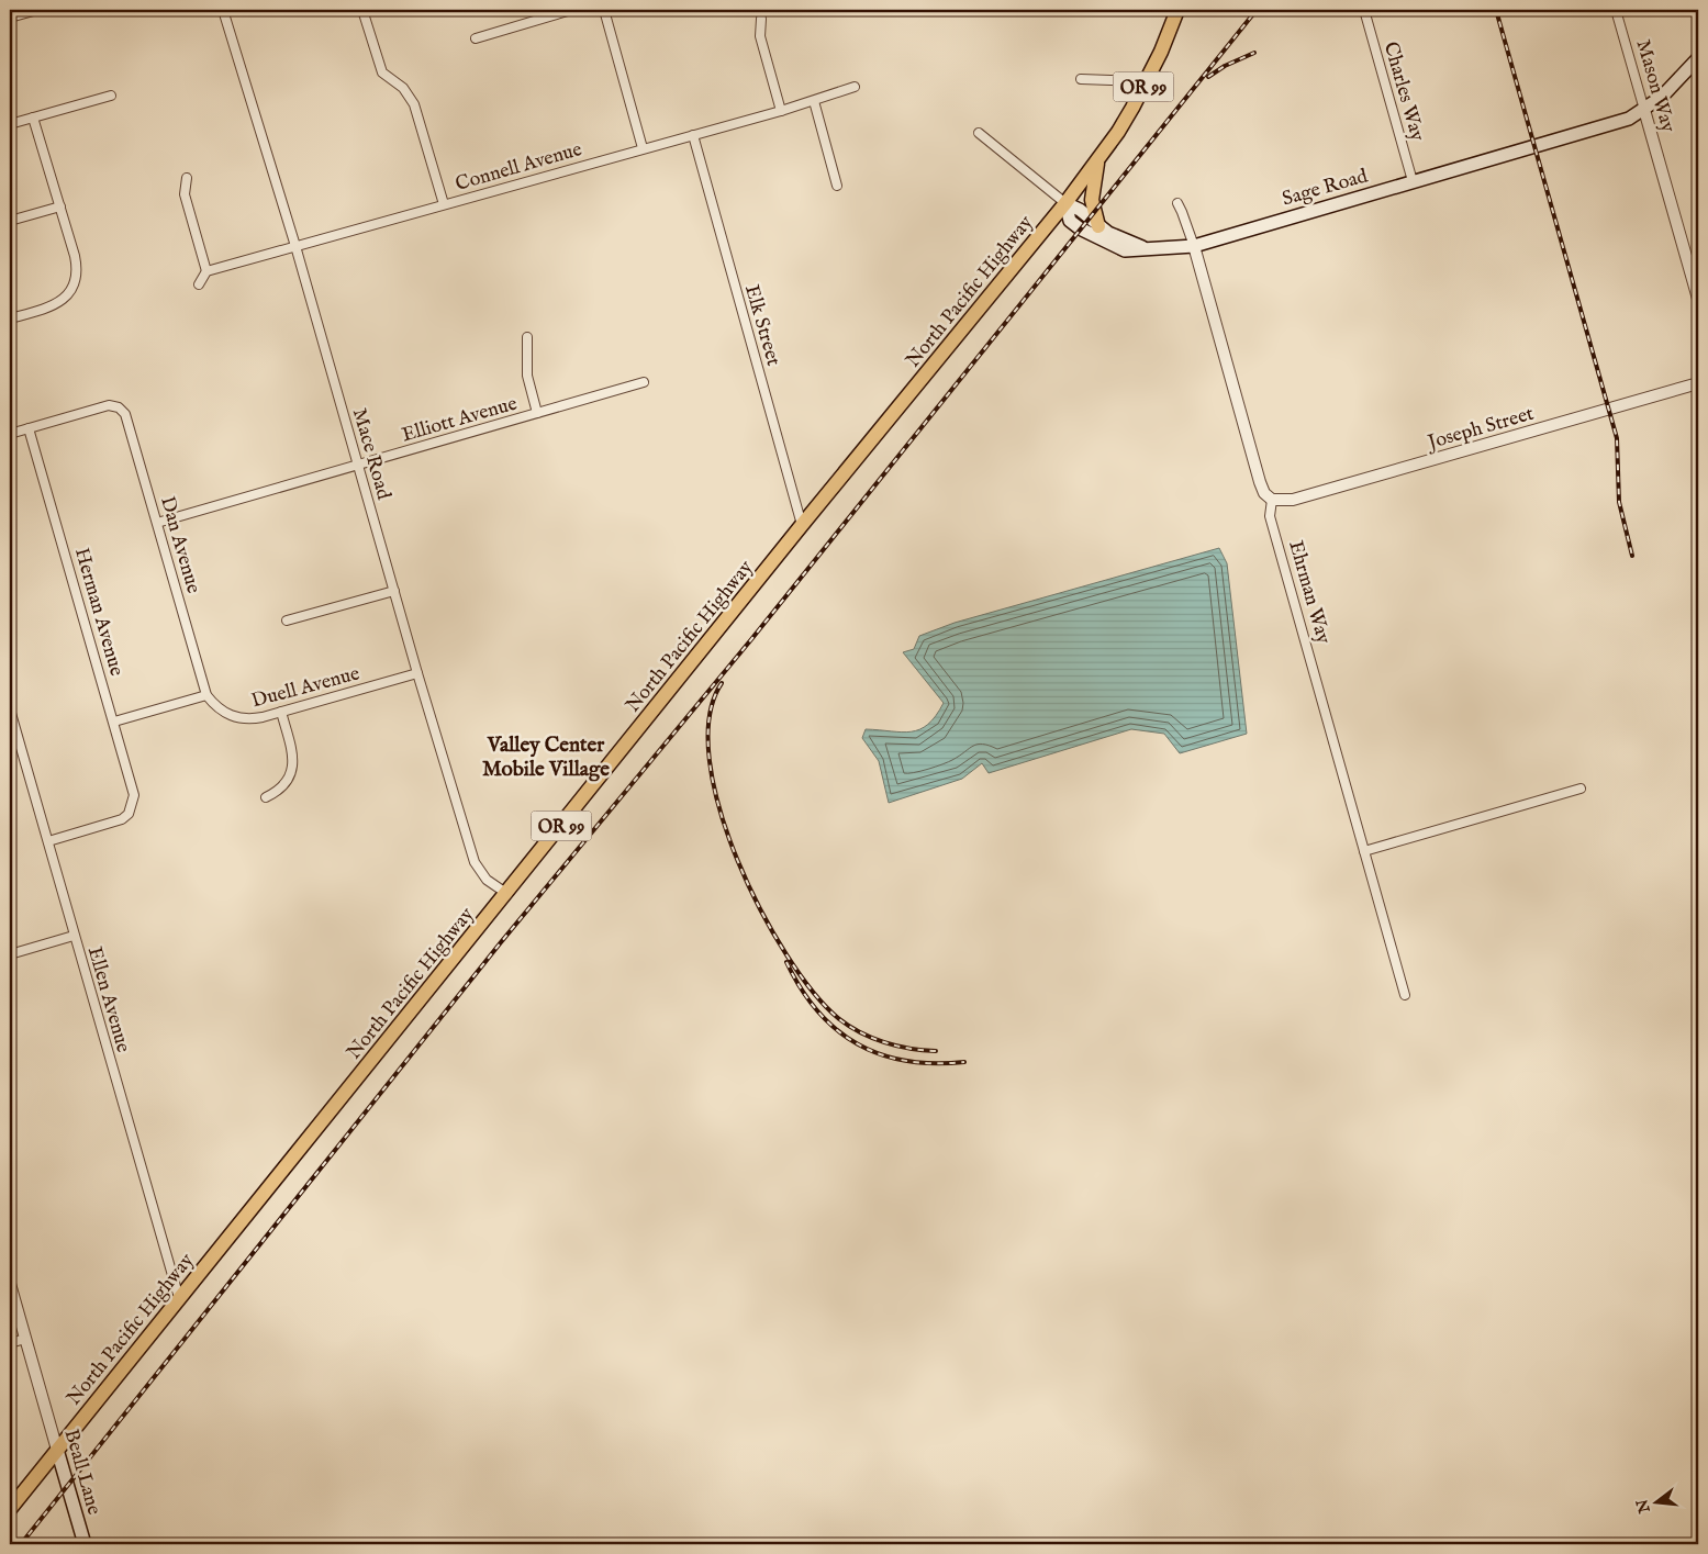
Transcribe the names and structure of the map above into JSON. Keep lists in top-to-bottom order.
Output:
{
  "streets": {
    "main road": [
      "OR 99",
      "Sage Road",
      "North Pacific Highway",
      "Beall Lane"
    ],
    "street": [
      "Mason Way",
      "Charles Way",
      "Connell Avenue",
      "Elk Street",
      "Elliott Avenue",
      "Joseph Street",
      "Mace Road",
      "Dan Avenue",
      "Ehrman Way",
      "Herman Avenue",
      "Duell Avenue",
      "Ellen Avenue"
    ]
  },
  "crossings": [
    ["Mason Way", "Sage Road"],
    ["OR 99", "North Pacific Highway"],
    ["OR 99", "Beall Lane"],
    ["Charles Way", "Sage Road"],
    ["Connell Avenue", "Elk Street"],
    ["Connell Avenue", "Mace Road"],
    ["Sage Road", "North Pacific Highway"],
    ["Sage Road", "Ehrman Way"],
    ["North Pacific Highway", "Elk Street"],
    ["North Pacific Highway", "Mace Road"],
    ["North Pacific Highway", "Ellen Avenue"],
    ["North Pacific Highway", "Beall Lane"],
    ["Elliott Avenue", "Mace Road"],
    ["Elliott Avenue", "Dan Avenue"],
    ["Joseph Street", "Ehrman Way"],
    ["Mace Road", "Duell Avenue"],
    ["Dan Avenue", "Herman Avenue"],
    ["Dan Avenue", "Duell Avenue"],
    ["Herman Avenue", "Ellen Avenue"]
  ],
  "districts": ["Valley Center Mobile Village"],
  "north": "left"
}
